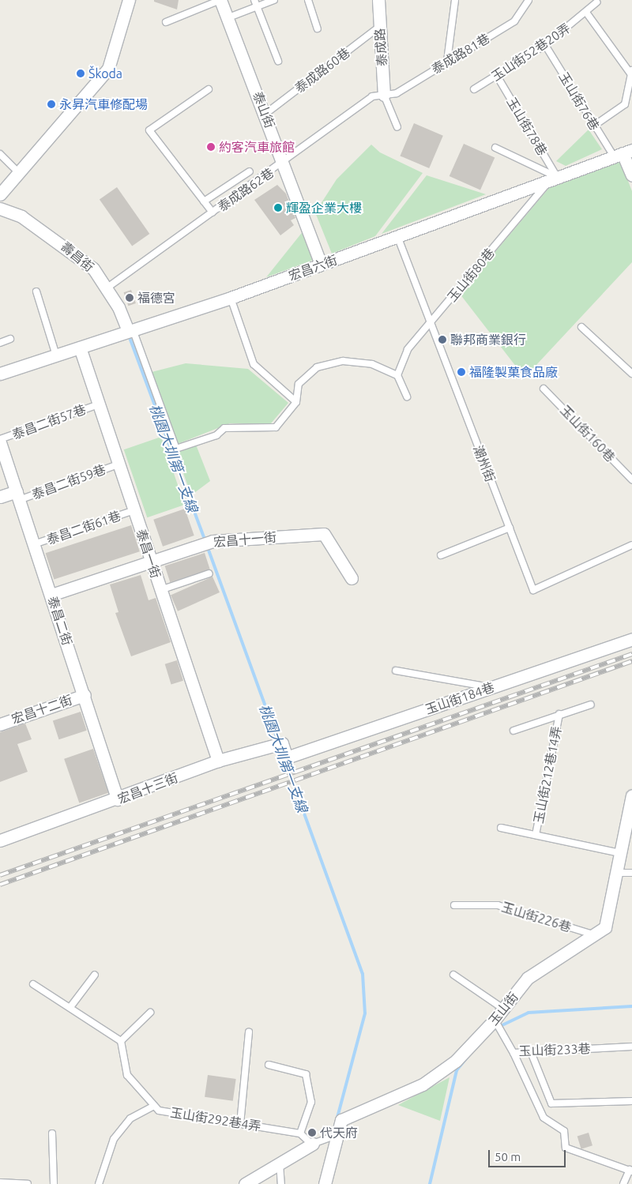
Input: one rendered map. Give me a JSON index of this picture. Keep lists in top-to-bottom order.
{
  "streets": {
    "street": [
      "泰成路",
      "泰山街",
      "壽昌街",
      "宏昌六街",
      "宏昌十一街",
      "泰昌一街",
      "泰昌二街",
      "玉山街184巷",
      "宏昌十二街",
      "宏昌十三街",
      "玉山街"
    ],
    "lane": [
      "玉山街52巷20弄",
      "泰成路81巷",
      "泰成路60巷",
      "玉山街76巷",
      "玉山街78巷",
      "泰成路62巷",
      "玉山街80巷",
      "泰昌二街57巷",
      "玉山街160巷",
      "潮州街",
      "泰昌二街59巷",
      "泰昌二街61巷",
      "玉山街212巷14弄",
      "玉山街226巷",
      "玉山街233巷",
      "玉山街292巷4弄"
    ]
  },
  "crossings": [
    ["泰成路", "泰成路81巷"],
    ["泰成路", "泰成路60巷"],
    ["泰成路", "泰成路62巷"],
    ["玉山街52巷20弄", "玉山街76巷"],
    ["玉山街52巷20弄", "玉山街78巷"],
    ["泰成路81巷", "泰成路62巷"],
    ["泰成路60巷", "泰山街"],
    ["玉山街76巷", "宏昌六街"],
    ["泰山街", "泰成路62巷"],
    ["泰山街", "宏昌六街"],
    ["玉山街78巷", "宏昌六街"],
    ["玉山街78巷", "玉山街80巷"],
    ["泰成路62巷", "壽昌街"],
    ["壽昌街", "宏昌六街"],
    ["宏昌六街", "玉山街80巷"],
    ["宏昌六街", "潮州街"],
    ["宏昌六街", "泰昌一街"],
    ["玉山街80巷", "潮州街"],
    ["泰昌二街57巷", "泰昌一街"],
    ["泰昌二街57巷", "泰昌二街"],
    ["泰昌二街59巷", "泰昌一街"],
    ["泰昌二街59巷", "泰昌二街"],
    ["泰昌二街61巷", "泰昌一街"],
    ["泰昌二街61巷", "泰昌二街"],
    ["宏昌十一街", "泰昌一街"],
    ["宏昌十一街", "泰昌二街"],
    ["泰昌一街", "宏昌十三街"],
    ["泰昌二街", "宏昌十二街"],
    ["泰昌二街", "宏昌十三街"],
    ["玉山街184巷", "宏昌十三街"],
    ["玉山街226巷", "玉山街"],
    ["玉山街", "玉山街233巷"]
  ],
  "water": ["桃園大圳第一支線"],
  "places": [
    "Škoda",
    "永昇汽車修配場",
    "約客汽車旅館",
    "輝盈企業大樓",
    "福德宮",
    "聯邦商業銀行",
    "福隆製菓食品廠",
    "代天府"
  ],
  "scale_bar": "50 m"
}
